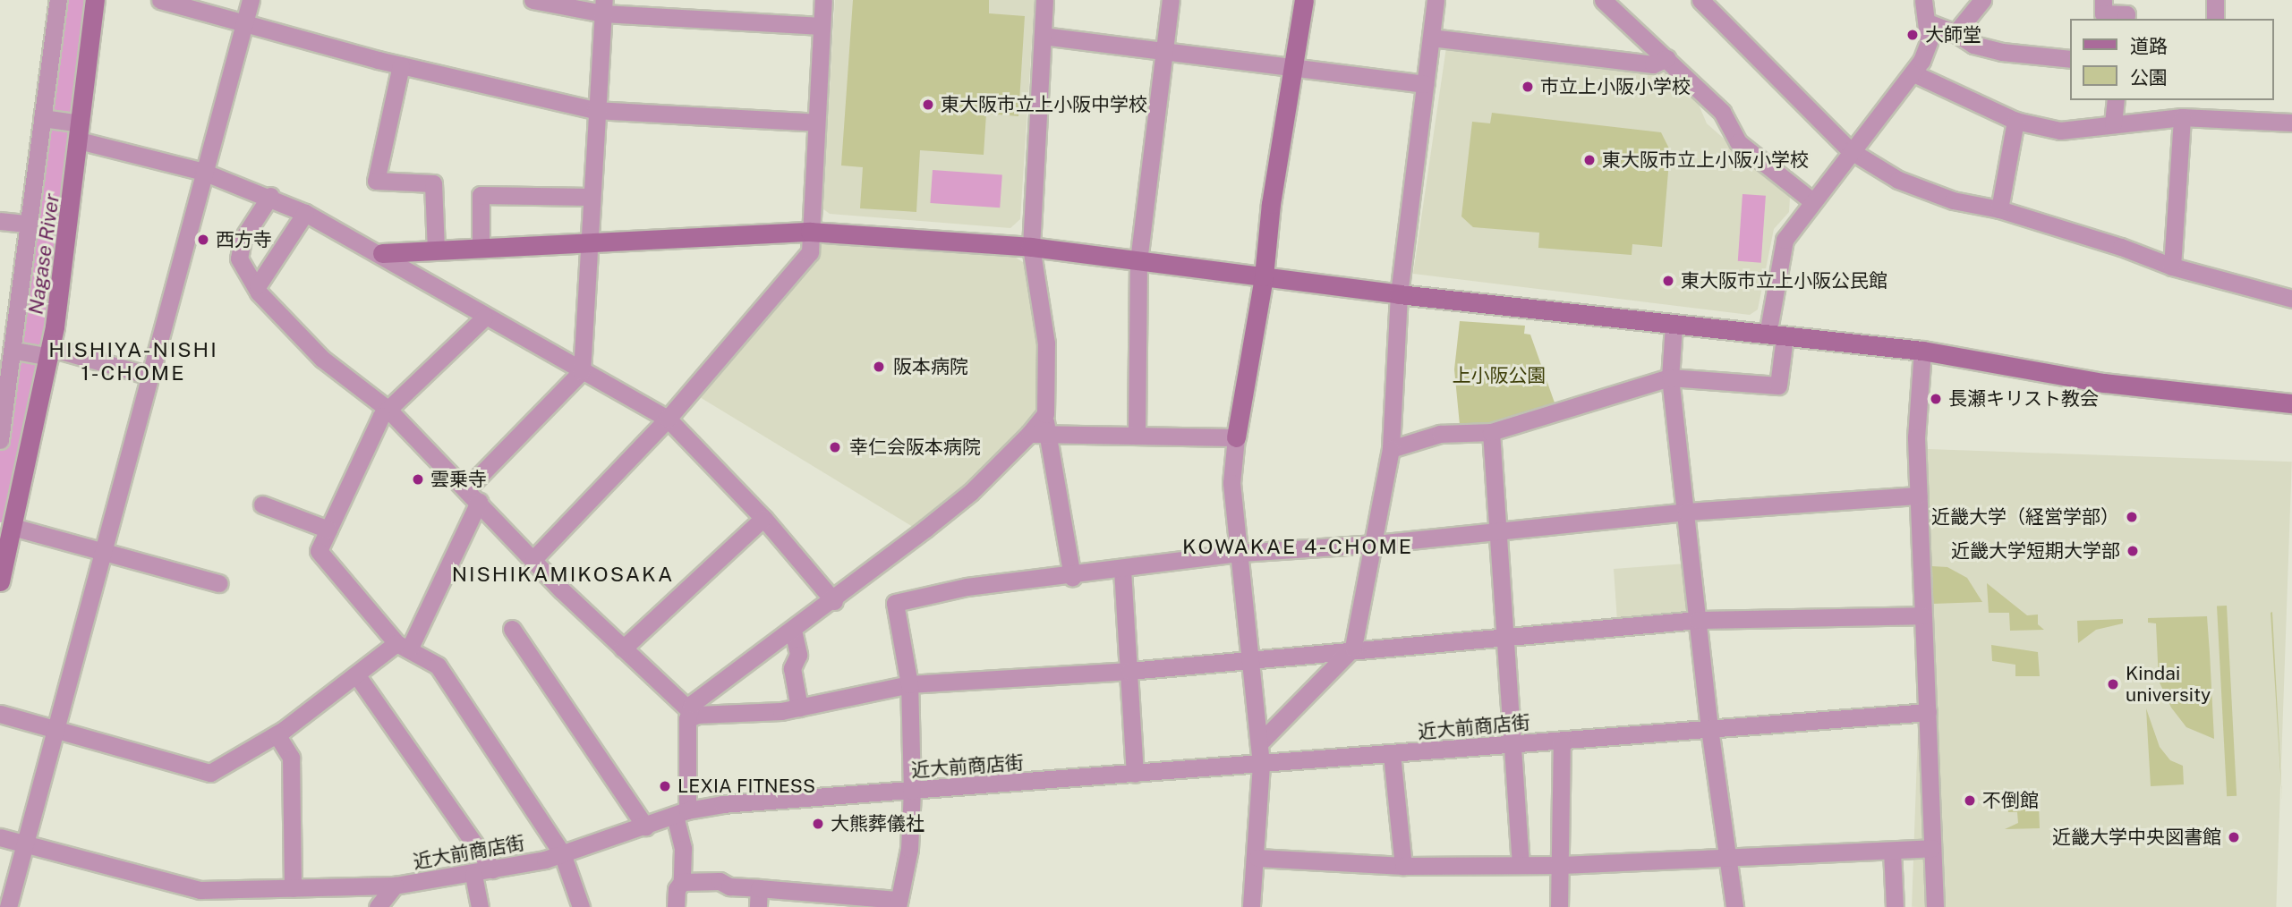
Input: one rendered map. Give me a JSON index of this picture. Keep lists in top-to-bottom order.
{
  "streets": {
    "street": ["近大前商店街"]
  },
  "districts": ["HISHIYA-NISHI 1-CHOME", "KOWAKAE 4-CHOME", "NISHIKAMIKOSAKA"],
  "water": ["Nagase River"],
  "parks": ["上小阪公園"],
  "places": [
    "大師堂",
    "市立上小阪小学校",
    "東大阪市立上小阪中学校",
    "東大阪市立上小阪小学校",
    "西方寺",
    "東大阪市立上小阪公民館",
    "阪本病院",
    "長瀬キリスト教会",
    "幸仁会阪本病院",
    "雲乗寺",
    "近畿大学（経営学部）",
    "近畿大学短期大学部",
    "Kindai university",
    "LEXIA FITNESS",
    "不倒館",
    "大熊葬儀社",
    "近畿大学中央図書館"
  ],
  "legend": ["道路", "公園"]
}
